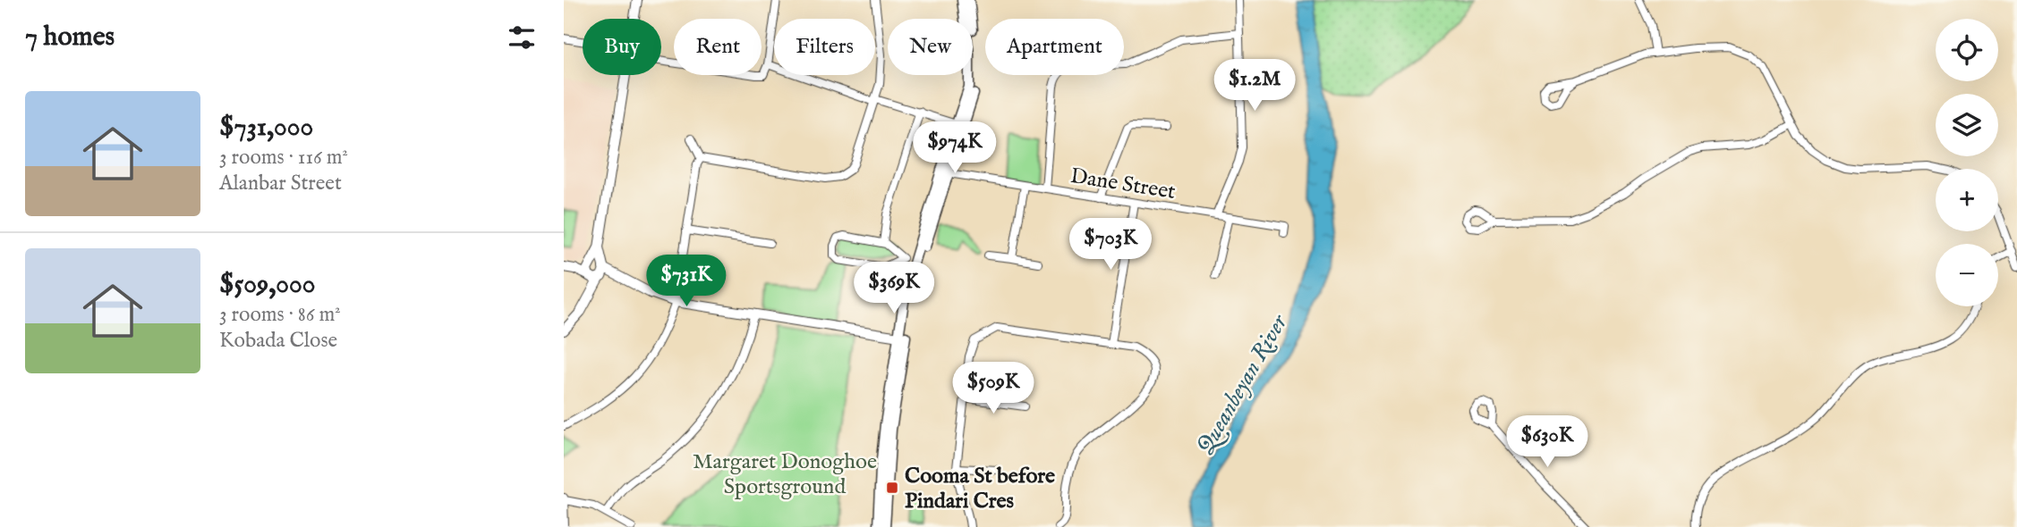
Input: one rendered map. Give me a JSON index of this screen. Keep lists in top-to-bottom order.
{
  "streets": {
    "street": ["Dane Street"]
  },
  "water": ["Queanbeyan River"],
  "parks": ["Margaret Donoghoe Sportsground"],
  "places": {
    "transit": ["Cooma St before Pindari Cres"]
  },
  "page": {
    "heading": "7 homes",
    "map_buttons": ["+", "−"],
    "chip": [
      "Buy",
      "Rent",
      "Filters",
      "New",
      "Apartment"
    ],
    "price": [
      "$1.2M",
      "$974K",
      "$703K",
      "$731K",
      "$369K",
      "$509K",
      "$630K"
    ],
    "list": [
      {
        "name": "$731,000",
        "note": "3 rooms · 116 m² · Alanbar Street"
      },
      {
        "name": "$509,000",
        "note": "3 rooms · 86 m² · Kobada Close"
      }
    ]
  }
}
